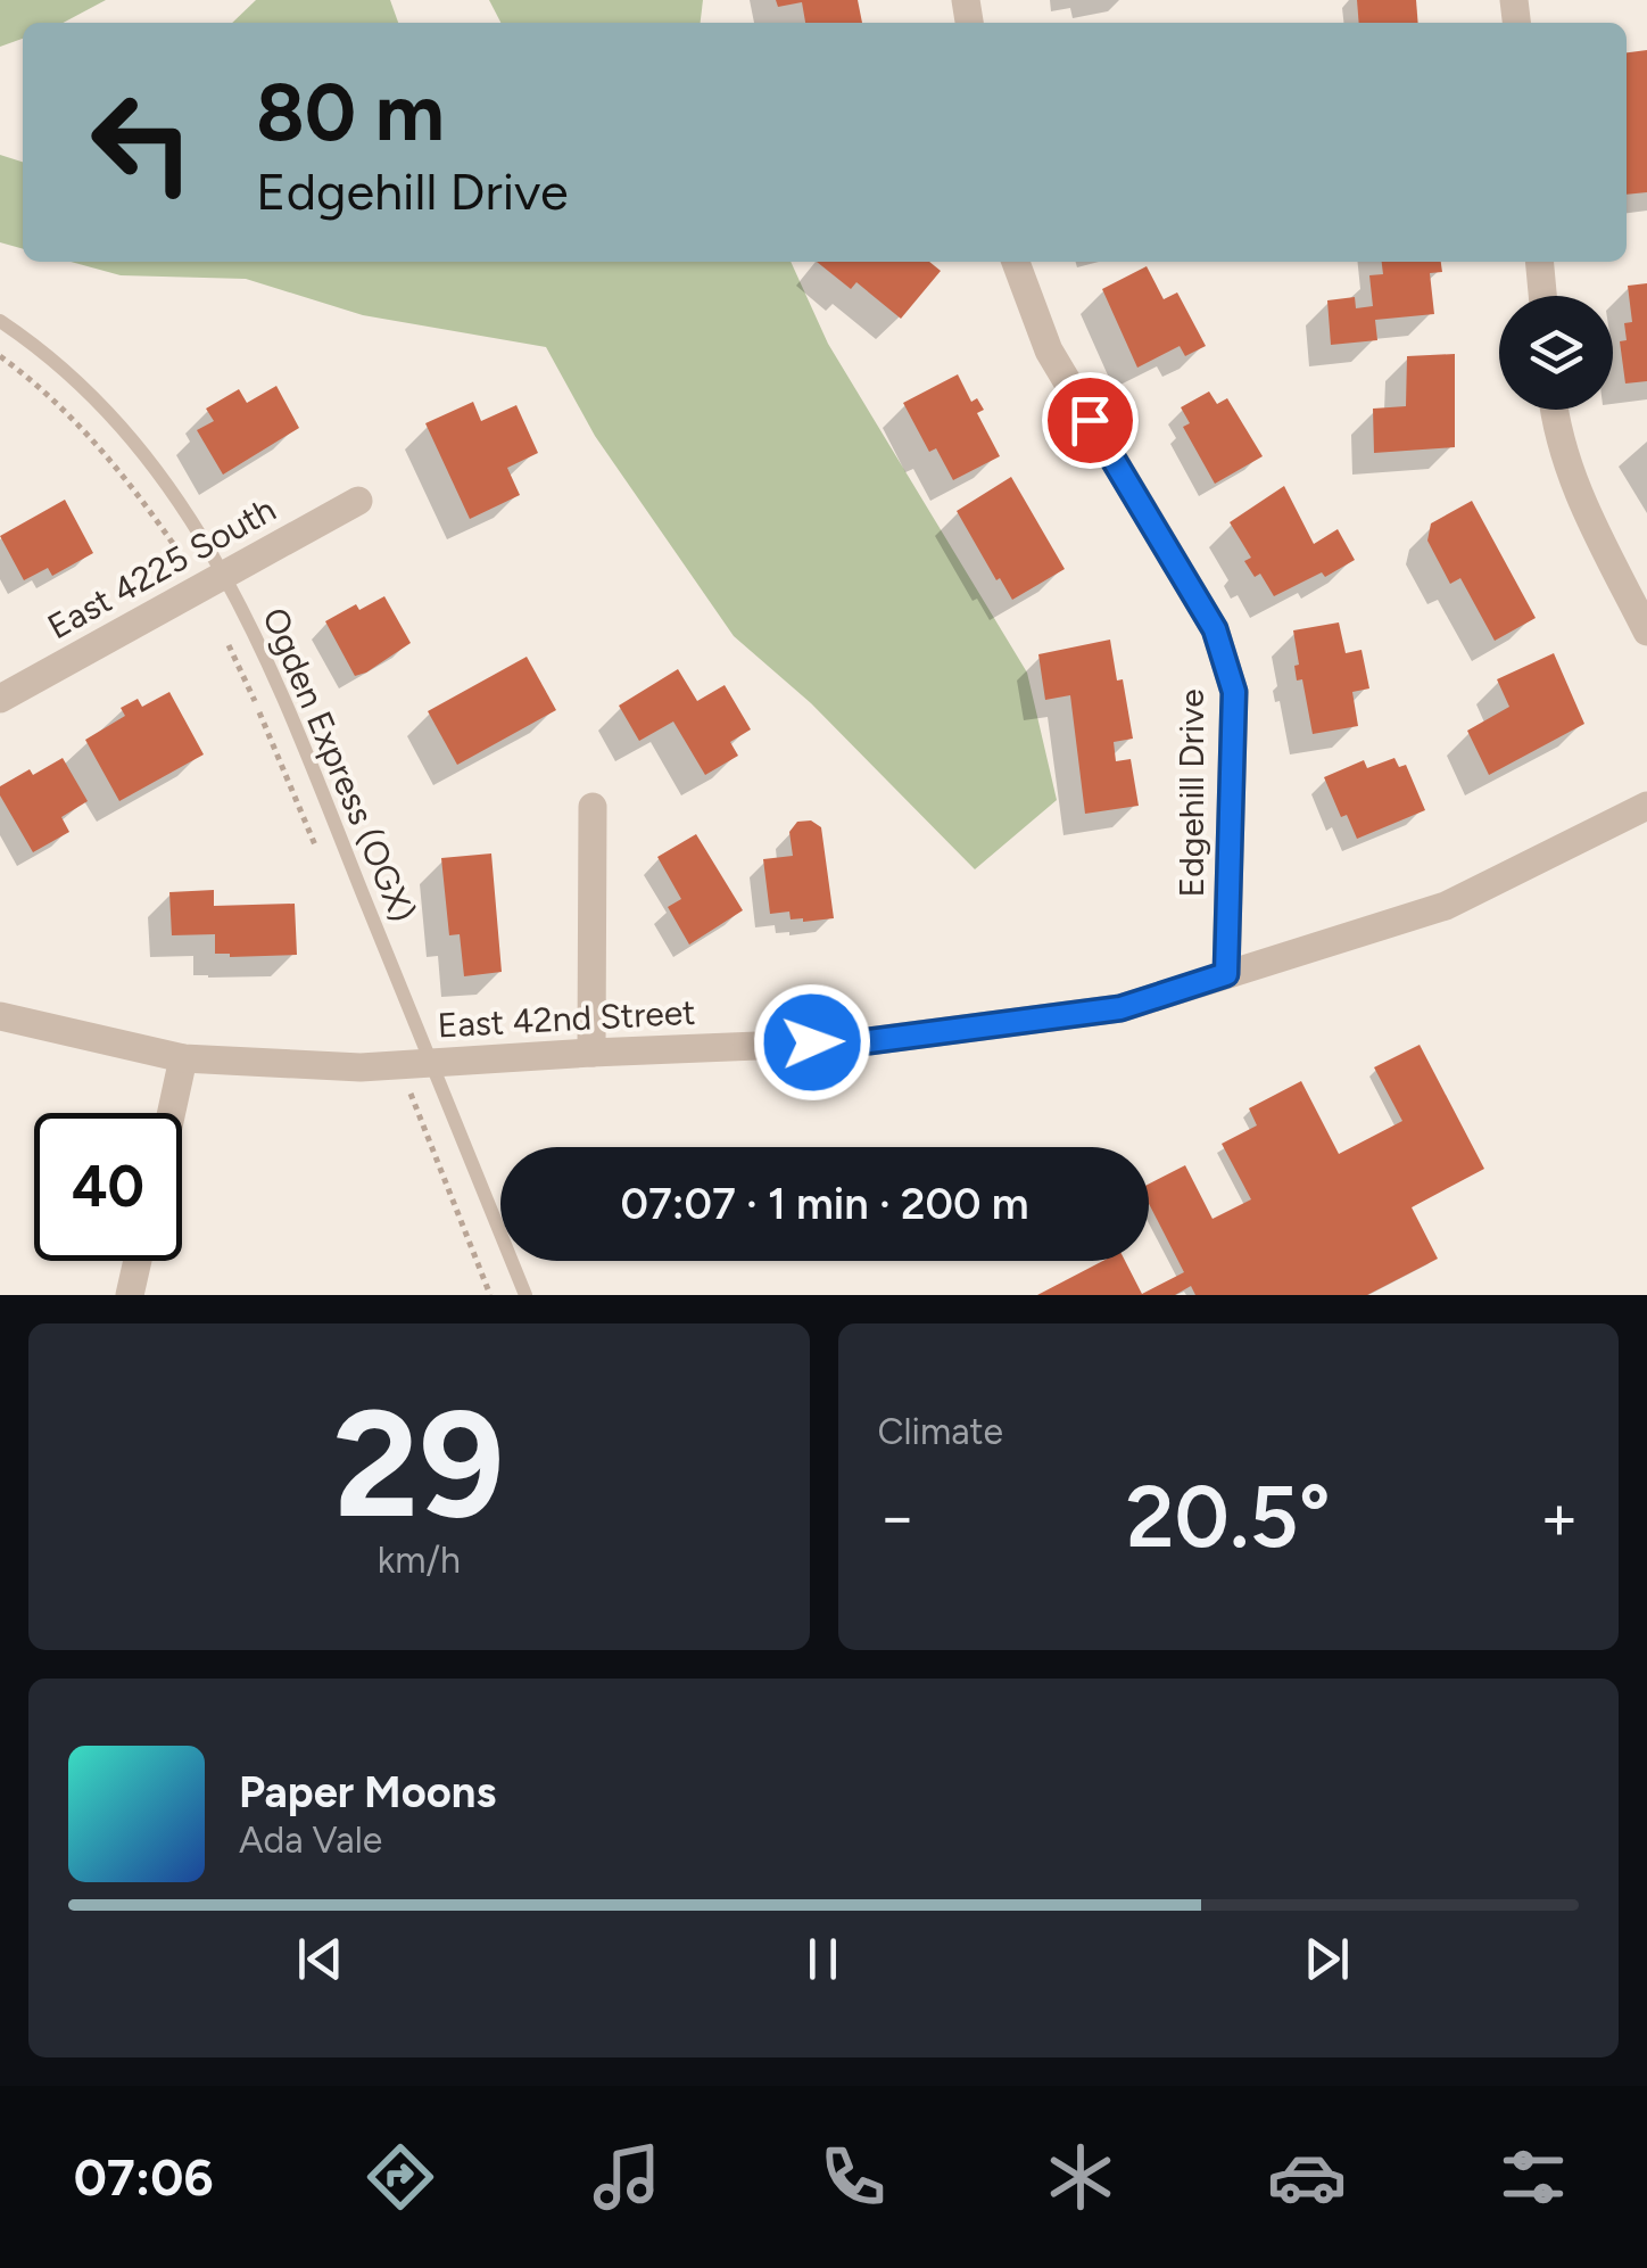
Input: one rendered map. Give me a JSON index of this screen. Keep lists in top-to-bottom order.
{
  "streets": {
    "street": ["East 4225 South", "Edgehill Drive", "East 42nd Street"],
    "lane": ["Ogden Express (OGX)"]
  },
  "crossings": [
    ["East 4225 South", "Ogden Express (OGX)"],
    ["Ogden Express (OGX)", "East 42nd Street"],
    ["Edgehill Drive", "East 42nd Street"]
  ],
  "page": {
    "turn": ["80 m", "Edgehill Drive"],
    "limit": "40",
    "trip": "07:07 · 1 min · 200 m",
    "tile": [
      ["29", "km/h"],
      "Climate"
    ],
    "heat": ["−", "20.5°", "+"],
    "song": ["Paper Moons", "Ada Vale"],
    "tabs": "07:06"
  }
}
